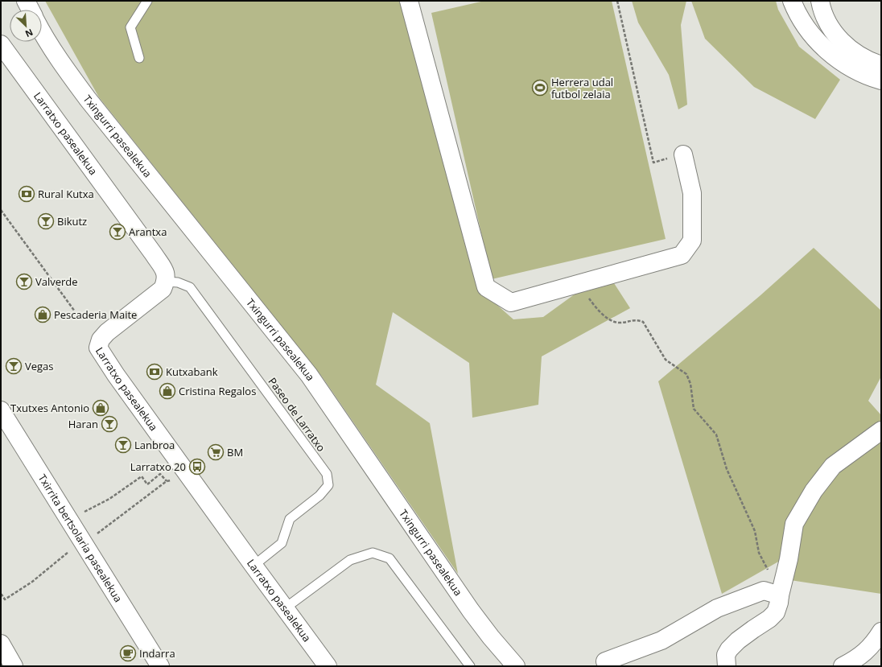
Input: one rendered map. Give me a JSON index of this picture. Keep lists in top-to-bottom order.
{
  "streets": {
    "main road": ["Larratxo pasealekua", "Txingurri pasealekua", "Txirrita bertsolaria pasealekua"],
    "lane": ["Paseo de Larratxo"]
  },
  "crossings": [
    ["Larratxo pasealekua", "Paseo de Larratxo"]
  ],
  "places": {
    "sports": ["Herrera udal futbol zelaia"],
    "bank": ["Rural Kutxa", "Kutxabank"],
    "bar": [
      "Bikutz",
      "Arantxa",
      "Valverde",
      "Vegas",
      "Haran",
      "Lanbroa"
    ],
    "shop": ["Pescaderia Maite", "Cristina Regalos", "Txutxes Antonio"],
    "supermarket": ["BM"],
    "bus stop": ["Larratxo 20"],
    "cafe": ["Indarra"]
  },
  "north": "bottom right"
}
